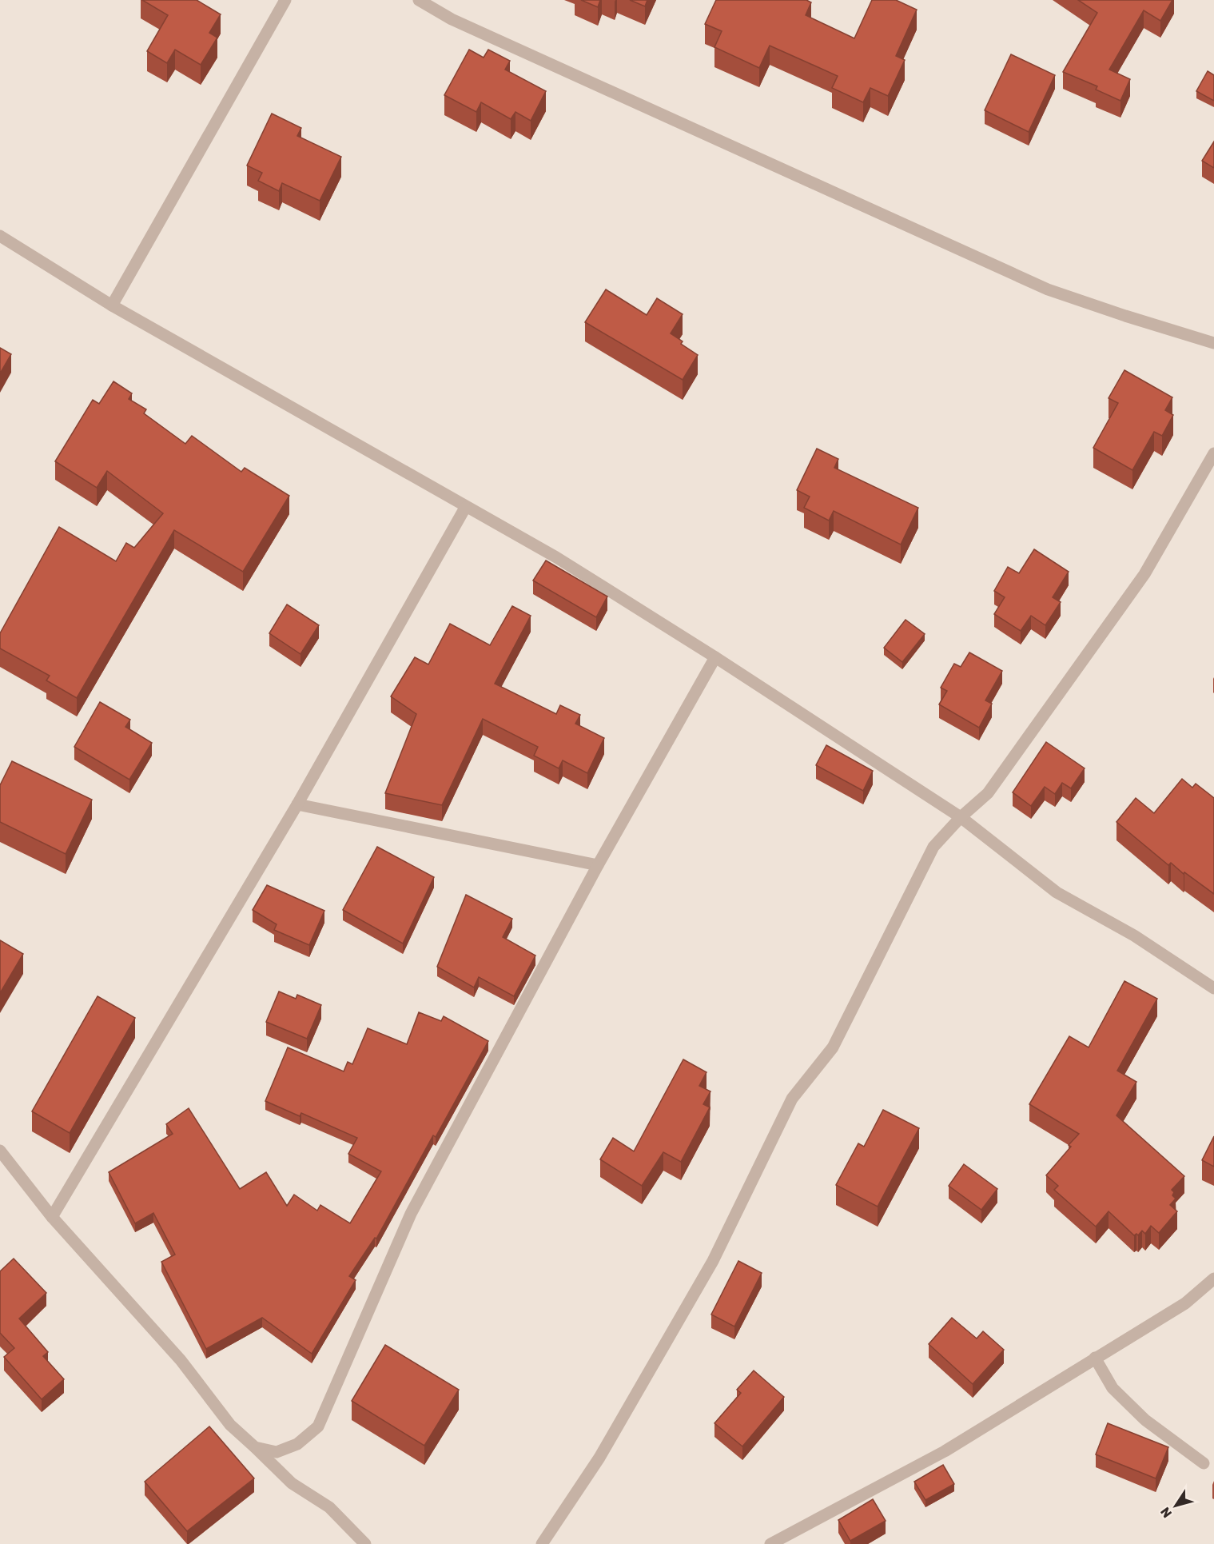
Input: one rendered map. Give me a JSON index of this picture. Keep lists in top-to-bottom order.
{
  "north": "bottom left"
}
